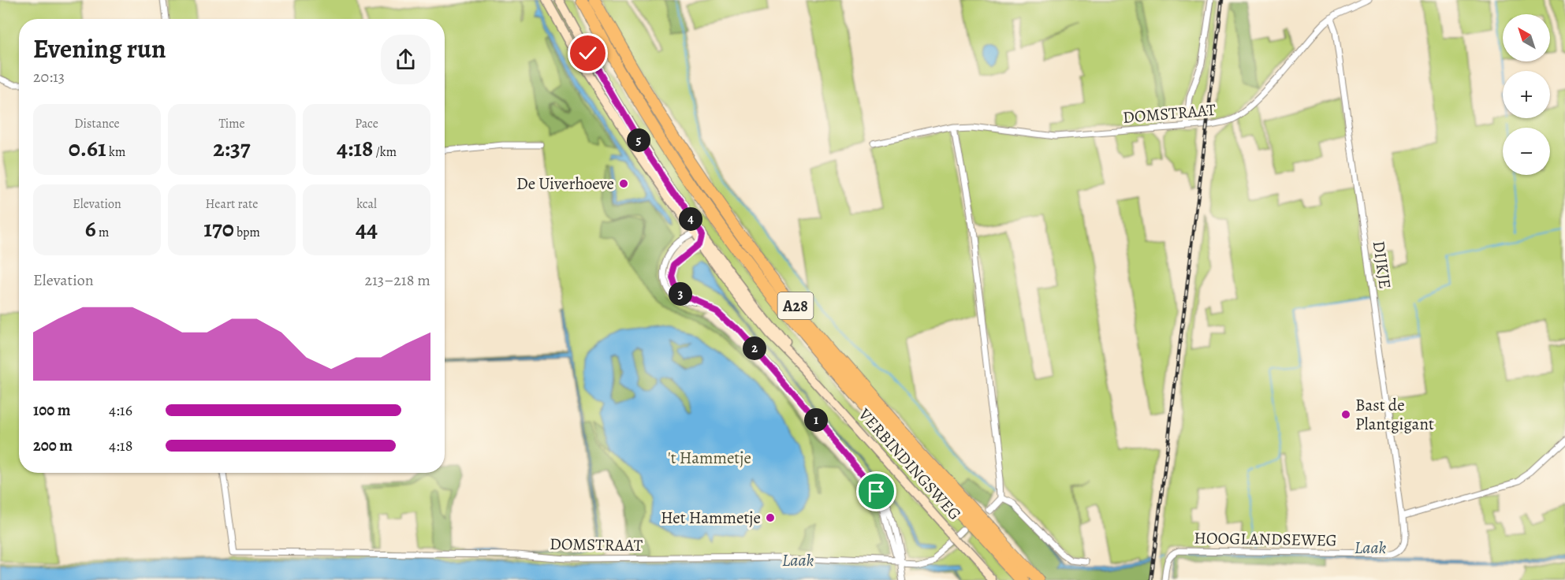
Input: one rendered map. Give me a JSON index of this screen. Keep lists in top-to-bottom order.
{
  "streets": {
    "highway": ["A28"],
    "main road": ["VERBINDINGSWEG"],
    "street": ["DOMSTRAAT", "DIJKJE", "HOOGLANDSEWEG"]
  },
  "crossings": [
    ["DOMSTRAAT", "DIJKJE"],
    ["DIJKJE", "HOOGLANDSEWEG"]
  ],
  "water": ["Laak"],
  "parks": ["'t Hammetje"],
  "places": ["De Uiverhoeve", "Bast de Plantgigant", "Het Hammetje"],
  "north": "top left",
  "page": {
    "map_buttons": ["+", "−"],
    "heading": ["Evening run", "20:13"],
    "stats": [
      ["Distance", "0.61 km"],
      ["Time", "2:37"],
      ["Pace", "4:18 /km"],
      ["Elevation", "6 m"],
      ["Heart rate", "170 bpm"],
      ["kcal", "44"]
    ],
    "pins": [
      "5",
      "4",
      "3",
      "2",
      "1"
    ],
    "chart": ["Elevation", "213–218 m"],
    "list": [
      {
        "name": "100 m",
        "note": "4:16"
      },
      {
        "name": "200 m",
        "note": "4:18"
      }
    ]
  }
}
